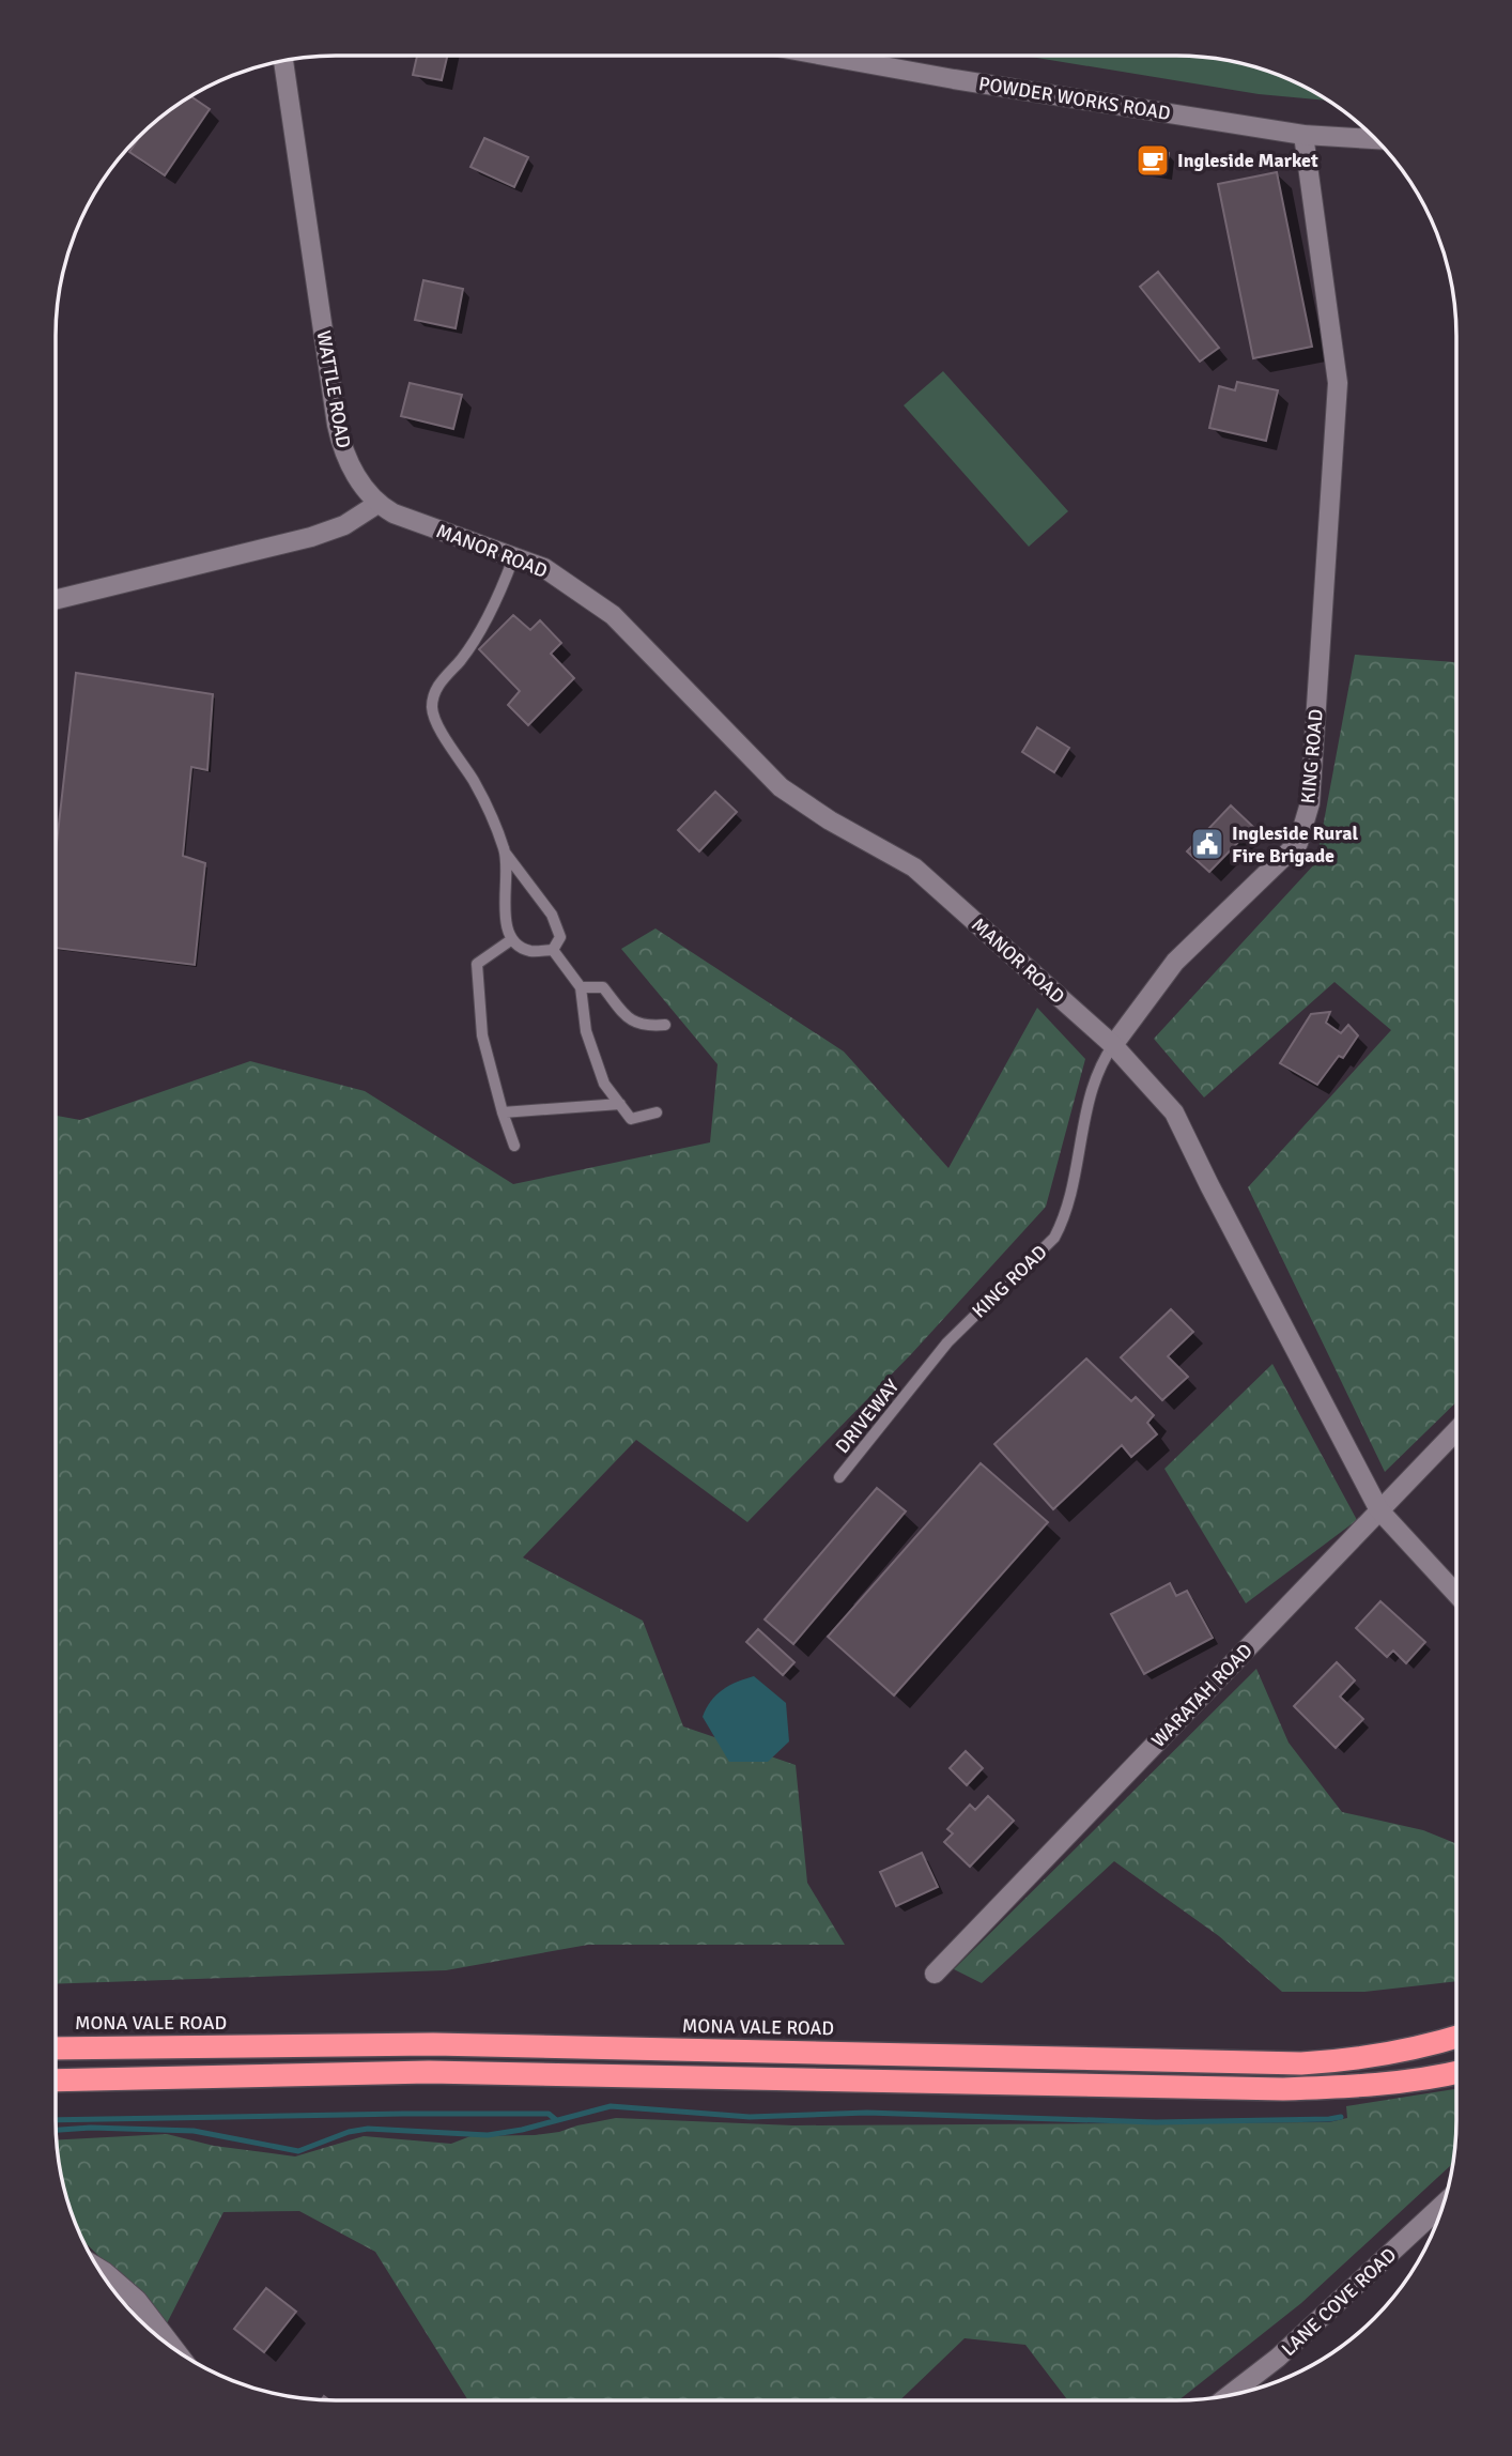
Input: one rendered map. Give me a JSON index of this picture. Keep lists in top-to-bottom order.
{
  "streets": {
    "highway": ["MONA VALE ROAD"],
    "street": [
      "POWDER WORKS ROAD",
      "WATTLE ROAD",
      "MANOR ROAD",
      "KING ROAD",
      "WARATAH ROAD",
      "LANE COVE ROAD"
    ],
    "lane": ["DRIVEWAY"]
  },
  "crossings": [
    ["POWDER WORKS ROAD", "KING ROAD"],
    ["WATTLE ROAD", "MANOR ROAD"],
    ["MANOR ROAD", "KING ROAD"],
    ["MANOR ROAD", "WARATAH ROAD"],
    ["KING ROAD", "DRIVEWAY"]
  ],
  "places": {
    "cafe": ["Ingleside Market"],
    "public building": ["Ingleside Rural Fire Brigade"]
  }
}
